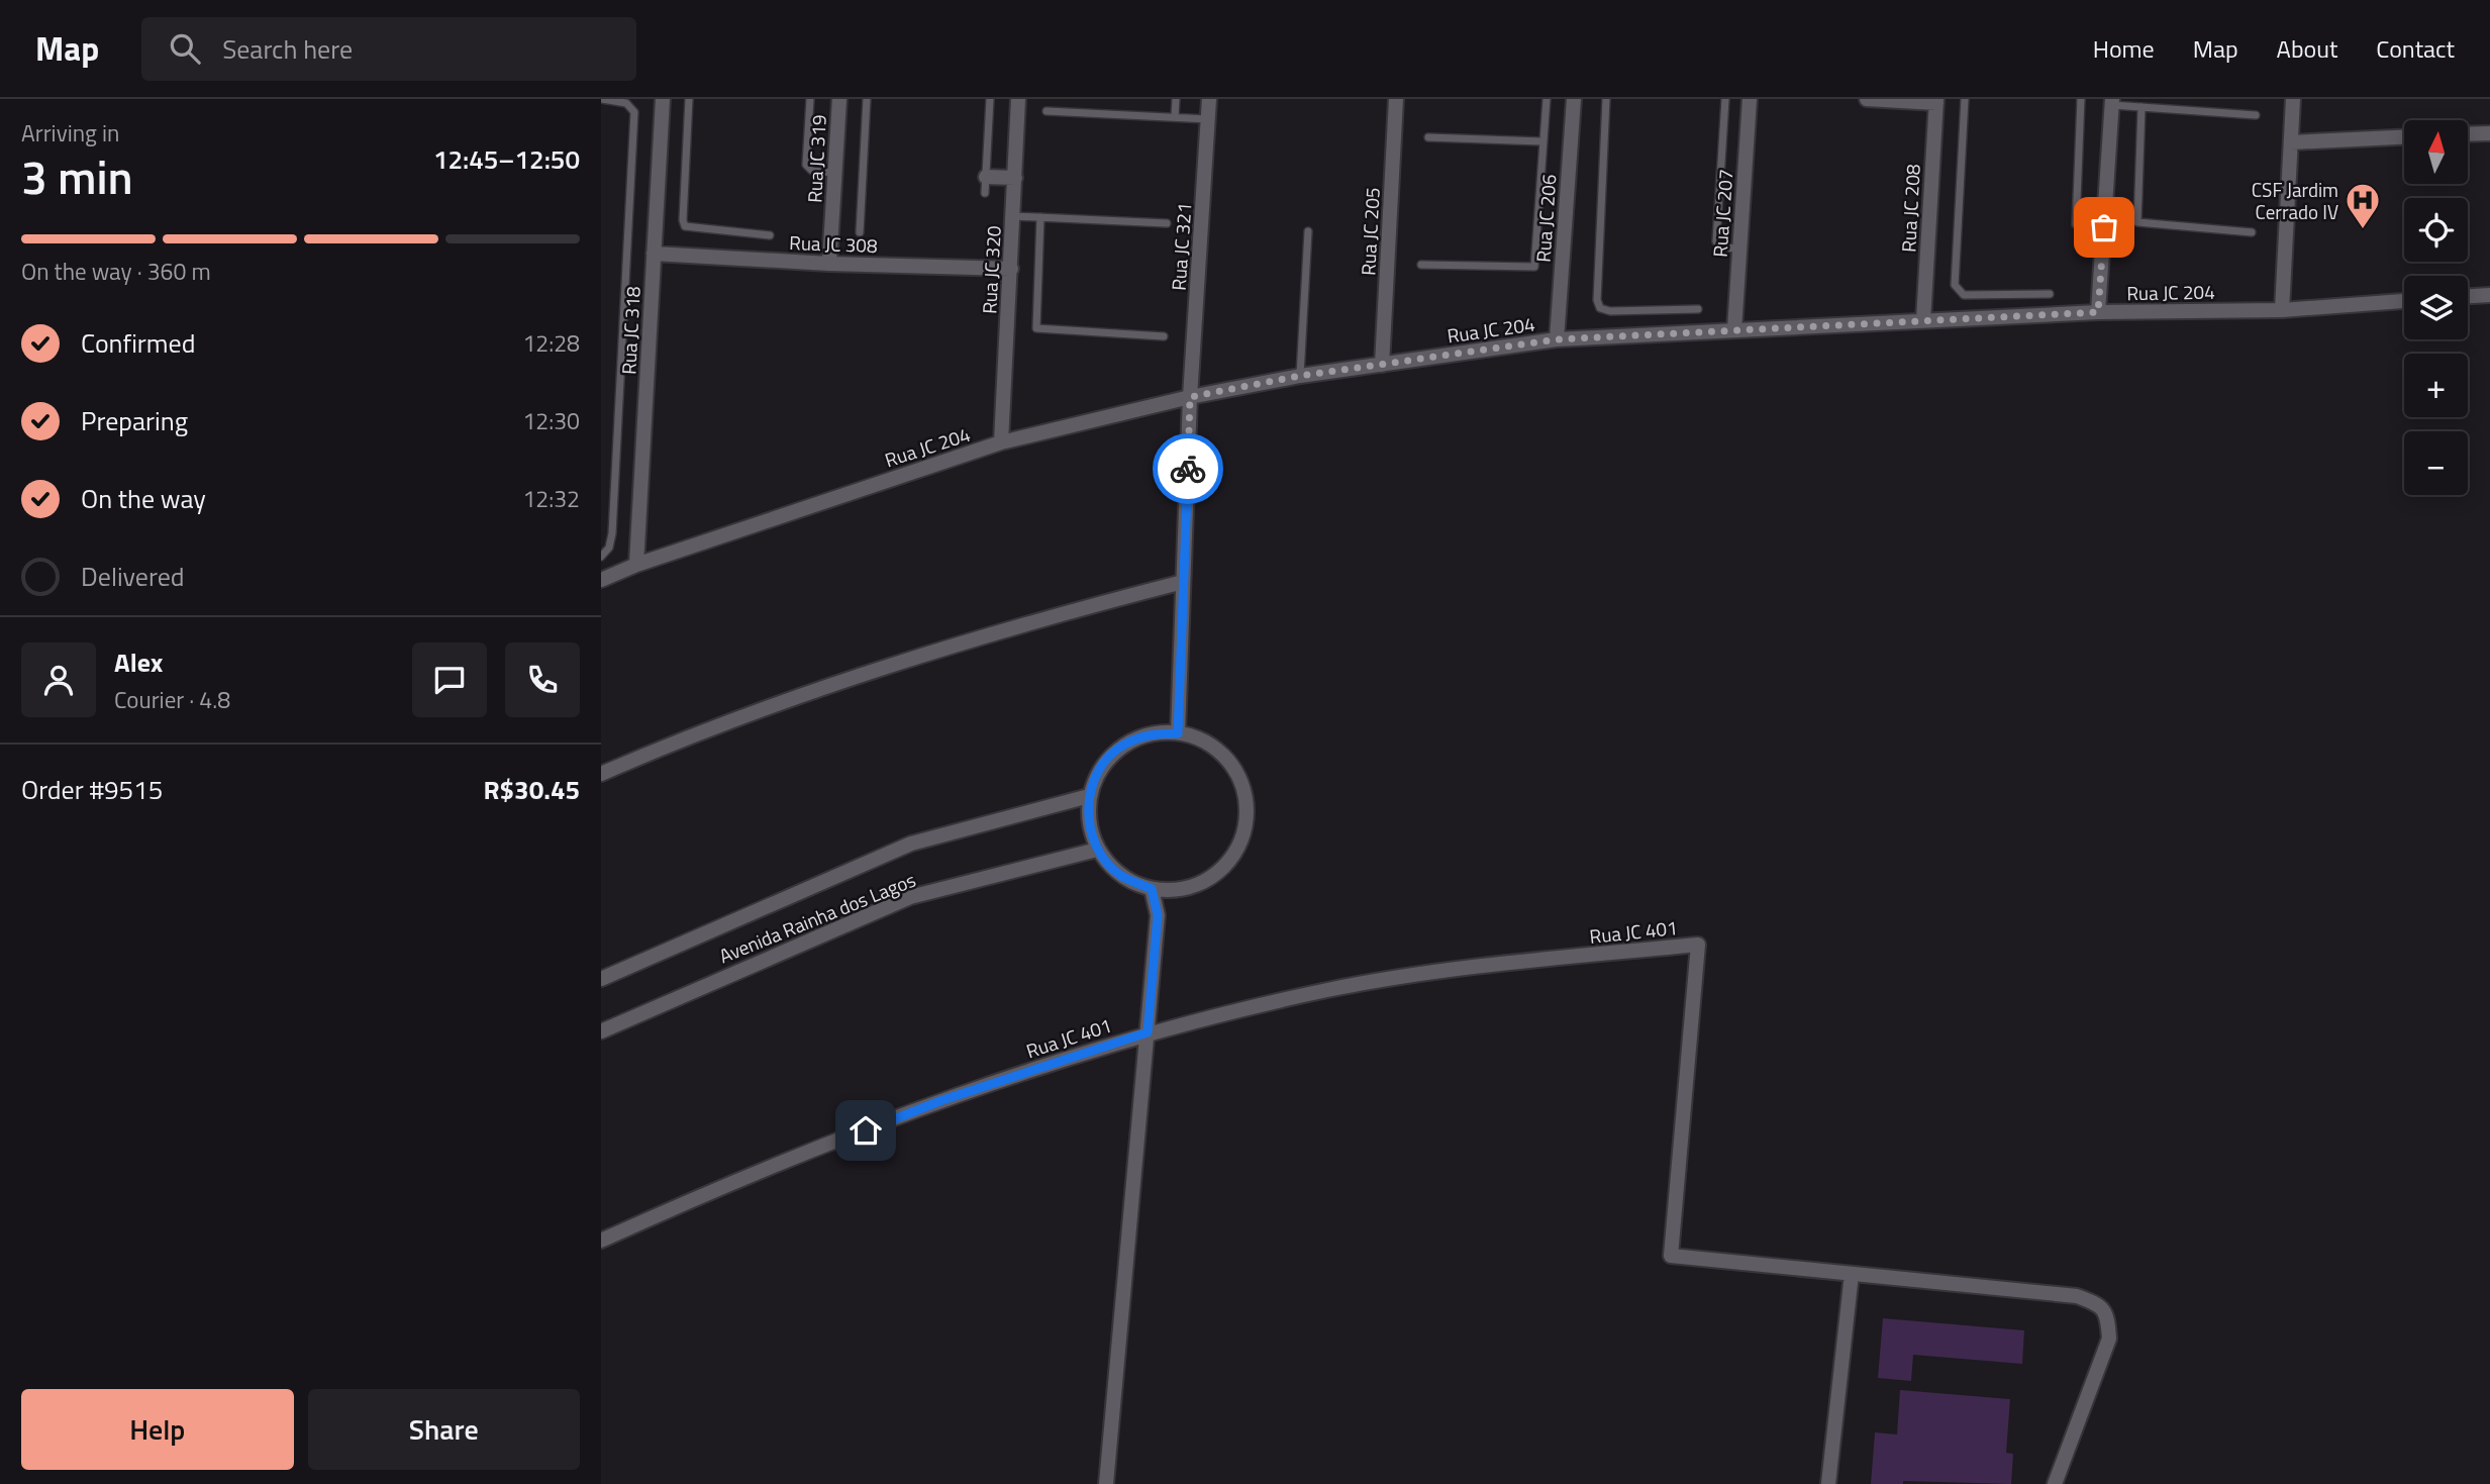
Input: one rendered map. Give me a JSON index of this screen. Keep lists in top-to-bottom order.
{
  "streets": {
    "street": [
      "Rua JC 319",
      "Rua JC 208",
      "Rua JC 207",
      "Rua JC 206",
      "Rua JC 205",
      "Rua JC 308",
      "Rua JC 321",
      "Rua JC 320",
      "Rua JC 204",
      "Rua JC 318",
      "Avenida Rainha dos Lagos",
      "Rua JC 401"
    ]
  },
  "crossings": [
    ["Rua JC 319", "Rua JC 308"],
    ["Rua JC 208", "Rua JC 204"],
    ["Rua JC 207", "Rua JC 204"],
    ["Rua JC 206", "Rua JC 204"],
    ["Rua JC 205", "Rua JC 204"],
    ["Rua JC 308", "Rua JC 320"],
    ["Rua JC 308", "Rua JC 318"],
    ["Rua JC 321", "Rua JC 204"],
    ["Rua JC 321", "Avenida Rainha dos Lagos"],
    ["Rua JC 320", "Rua JC 204"],
    ["Rua JC 204", "Rua JC 318"]
  ],
  "places": {
    "hospital": ["CSF Jardim Cerrado IV"]
  },
  "north": "top",
  "page": {
    "header": "Map",
    "search": "Search here",
    "nav": [
      "Home",
      "Map",
      "About",
      "Contact"
    ],
    "heading": ["3 min", "Arriving in", "12:45–12:50"],
    "panel": [
      "Alex",
      "Courier · 4.8",
      "Order #9515",
      "R$30.45"
    ],
    "map_buttons": ["+", "−"],
    "bar": "On the way · 360 m",
    "list": [
      ["Confirmed", "12:28"],
      ["Preparing", "12:30"],
      ["On the way", "12:32"],
      "Delivered"
    ],
    "buttons": ["Help", "Share"]
  }
}
